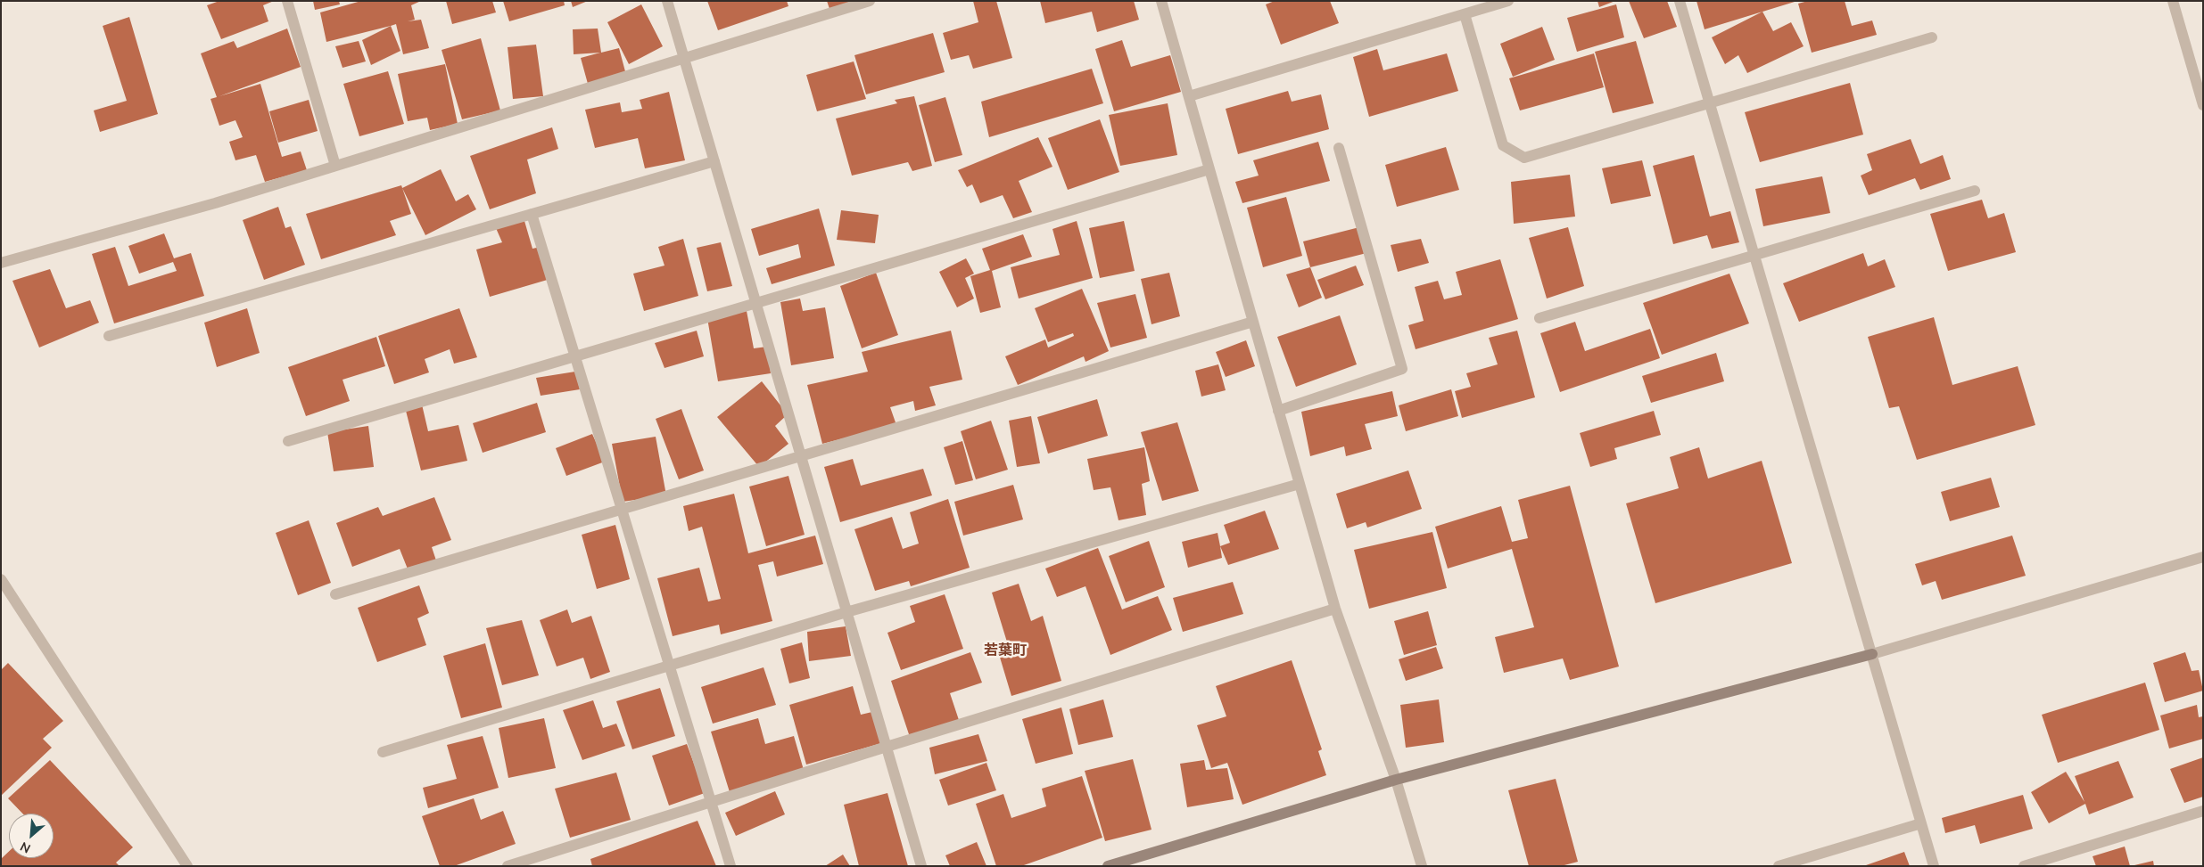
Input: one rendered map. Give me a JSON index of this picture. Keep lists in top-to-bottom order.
{
  "districts": ["若葉町"],
  "north": "bottom left"
}
